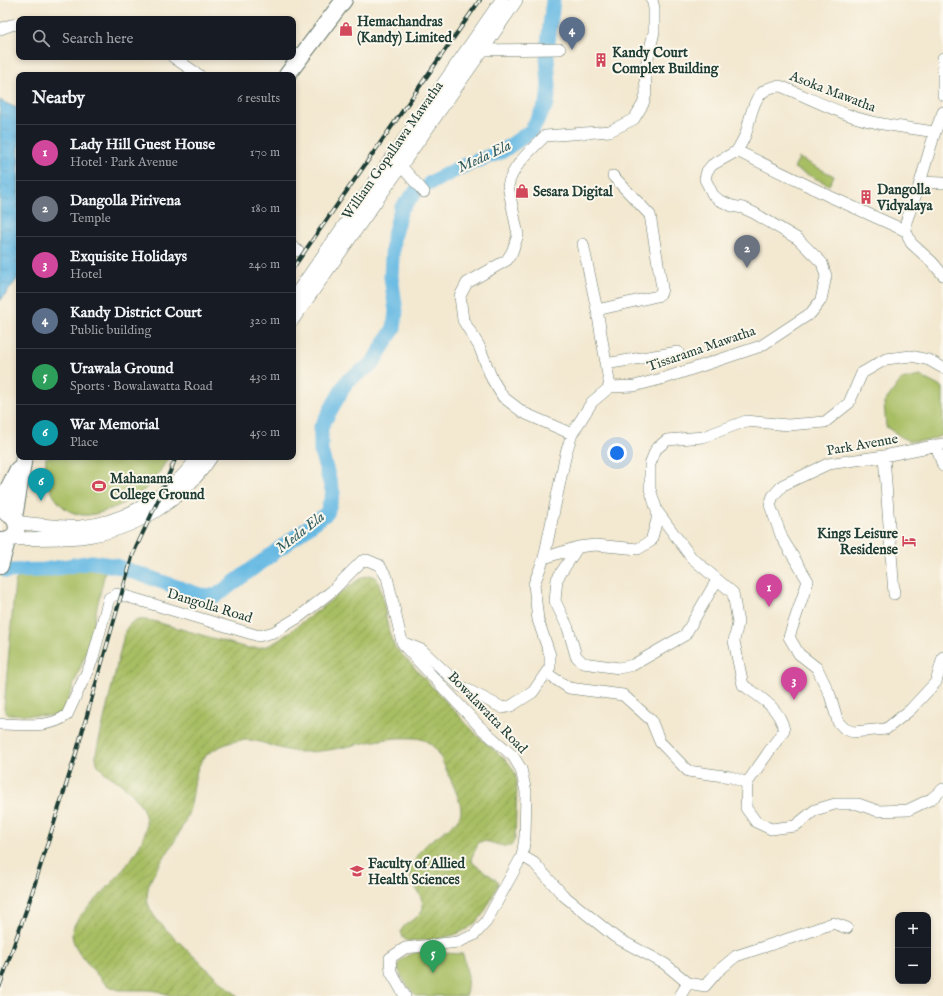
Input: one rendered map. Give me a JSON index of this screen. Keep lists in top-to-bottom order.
{
  "streets": {
    "main road": ["William Gopallawa Mawatha"],
    "street": [
      "Asoka Mawatha",
      "Tissarama Mawatha",
      "Park Avenue",
      "Dangolla Road",
      "Bowalawatta Road"
    ]
  },
  "crossings": [
    ["Asoka Mawatha", "Tissarama Mawatha"],
    ["Dangolla Road", "Bowalawatta Road"]
  ],
  "water": ["Meda Ela"],
  "places": {
    "shop": ["Hemachandras (Kandy) Limited", "Sesara Digital"],
    "building": ["Kandy Court Complex Building", "Dangolla Vidyalaya"],
    "sports": ["Mahanama College Ground"],
    "hotel": ["Kings Leisure Residense"],
    "school or university": ["Faculty of Allied Health Sciences"]
  },
  "page": {
    "search": "Search here",
    "pins": [
      "4",
      "2",
      "6",
      "1",
      "3",
      "5"
    ],
    "heading": ["Nearby", "6 results"],
    "list": [
      {
        "mark": "1",
        "name": "Lady Hill Guest House",
        "note": "Hotel · Park Avenue",
        "value": "170 m"
      },
      {
        "mark": "2",
        "name": "Dangolla Pirivena",
        "note": "Temple",
        "value": "180 m"
      },
      {
        "mark": "3",
        "name": "Exquisite Holidays",
        "note": "Hotel",
        "value": "240 m"
      },
      {
        "mark": "4",
        "name": "Kandy District Court",
        "note": "Public building",
        "value": "320 m"
      },
      {
        "mark": "5",
        "name": "Urawala Ground",
        "note": "Sports · Bowalawatta Road",
        "value": "430 m"
      },
      {
        "mark": "6",
        "name": "War Memorial",
        "note": "Place",
        "value": "450 m"
      }
    ],
    "map_buttons": ["+", "−"]
  }
}
